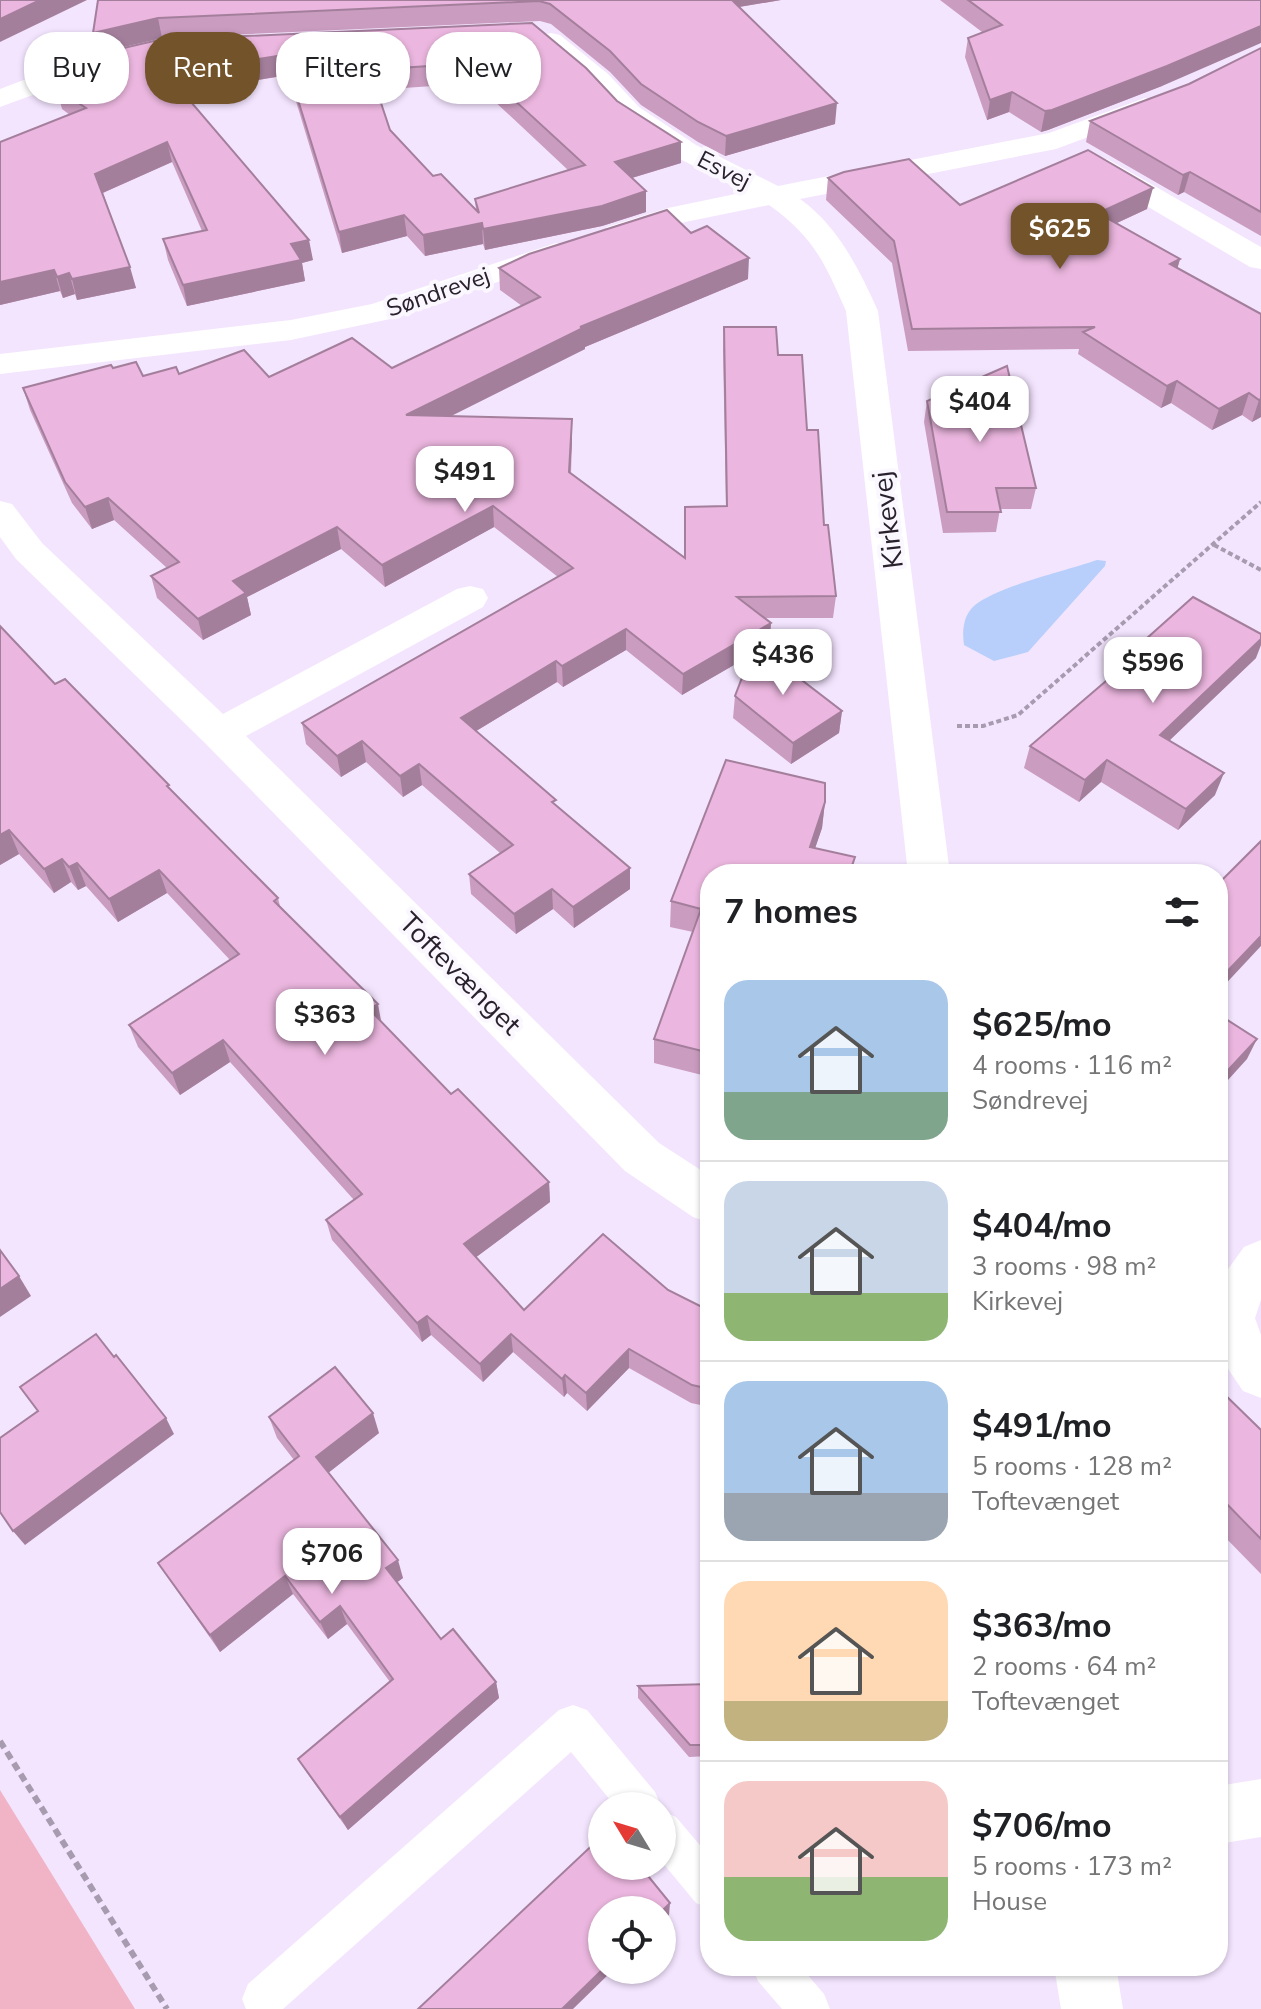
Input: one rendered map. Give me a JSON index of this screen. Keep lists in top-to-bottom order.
{
  "streets": {
    "street": [
      "Esvej",
      "Søndrevej",
      "Kirkevej",
      "Toftevænget"
    ]
  },
  "crossings": [
    ["Esvej", "Søndrevej"],
    ["Esvej", "Kirkevej"],
    ["Søndrevej", "Kirkevej"]
  ],
  "north": "top left",
  "page": {
    "chip": [
      "Buy",
      "Rent",
      "Filters",
      "New"
    ],
    "price": [
      "$625",
      "$404",
      "$491",
      "$436",
      "$596",
      "$363",
      "$706"
    ],
    "heading": "7 homes",
    "list": [
      {
        "name": "$625/mo",
        "note": "4 rooms · 116 m² · Søndrevej"
      },
      {
        "name": "$404/mo",
        "note": "3 rooms · 98 m² · Kirkevej"
      },
      {
        "name": "$491/mo",
        "note": "5 rooms · 128 m² · Toftevænget"
      },
      {
        "name": "$363/mo",
        "note": "2 rooms · 64 m² · Toftevænget"
      },
      {
        "name": "$706/mo",
        "note": "5 rooms · 173 m² · House"
      }
    ]
  }
}
